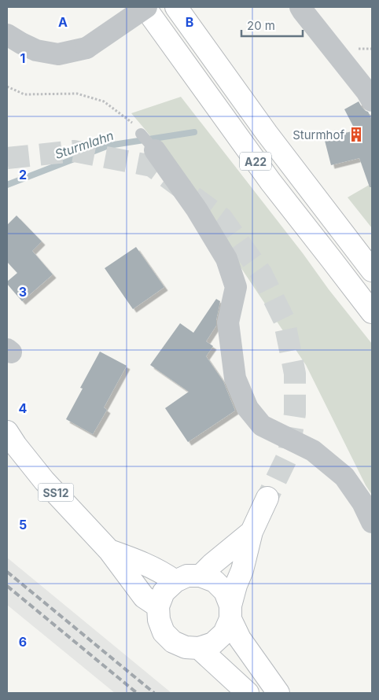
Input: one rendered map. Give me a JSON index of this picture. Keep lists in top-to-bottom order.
{
  "streets": {
    "main road": ["A22", "SS12"]
  },
  "water": ["Sturmlahn"],
  "places": {
    "building": ["Sturmhof"]
  },
  "scale_bar": "20 m",
  "grid": {
    "columns": ["A", "B"],
    "rows": [
      "1",
      "2",
      "3",
      "4",
      "5",
      "6"
    ]
  }
}
